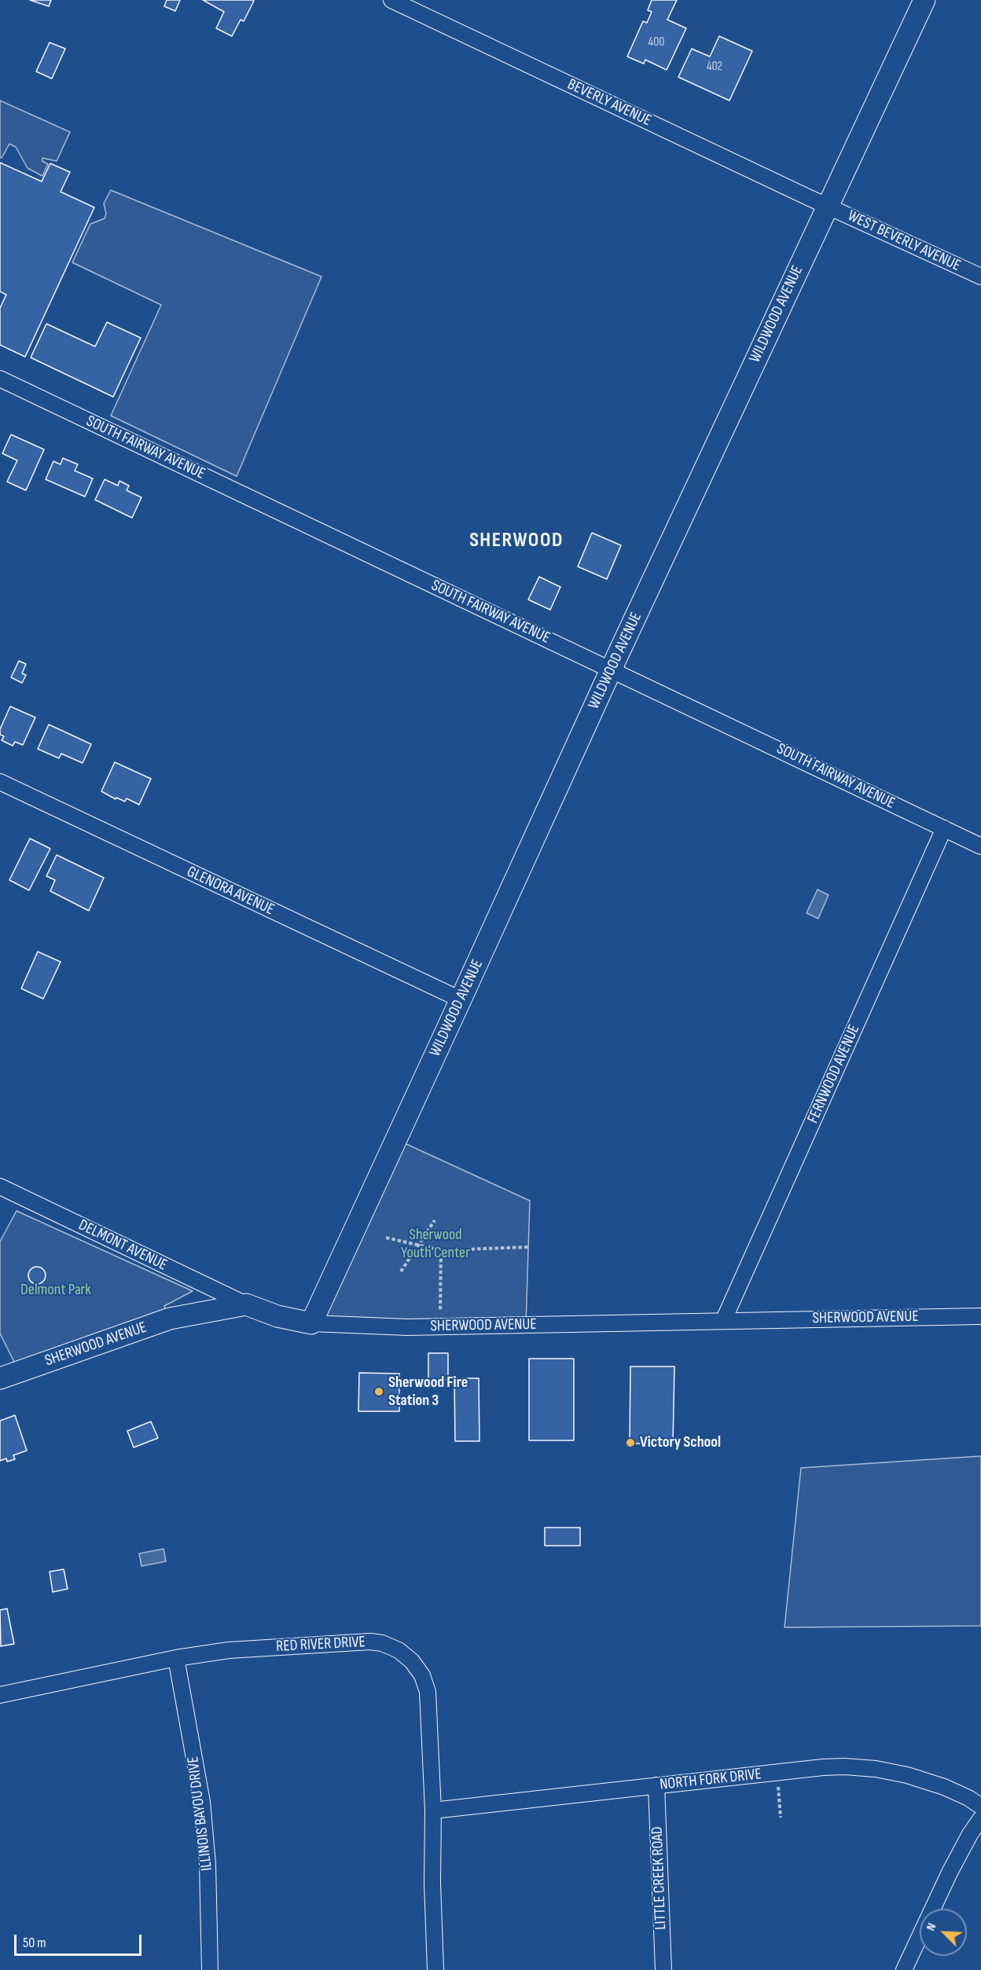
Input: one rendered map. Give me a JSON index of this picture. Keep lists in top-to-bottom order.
{
  "streets": {
    "street": [
      "BEVERLY AVENUE",
      "WEST BEVERLY AVENUE",
      "WILDWOOD AVENUE",
      "SOUTH FAIRWAY AVENUE",
      "GLENORA AVENUE",
      "FERNWOOD AVENUE",
      "DELMONT AVENUE",
      "SHERWOOD AVENUE",
      "RED RIVER DRIVE",
      "NORTH FORK DRIVE",
      "ILLINOIS BAYOU DRIVE",
      "LITTLE CREEK ROAD"
    ]
  },
  "crossings": [
    ["BEVERLY AVENUE", "WEST BEVERLY AVENUE"],
    ["BEVERLY AVENUE", "WILDWOOD AVENUE"],
    ["WEST BEVERLY AVENUE", "WILDWOOD AVENUE"],
    ["WILDWOOD AVENUE", "SOUTH FAIRWAY AVENUE"],
    ["WILDWOOD AVENUE", "GLENORA AVENUE"],
    ["WILDWOOD AVENUE", "SHERWOOD AVENUE"],
    ["SOUTH FAIRWAY AVENUE", "FERNWOOD AVENUE"],
    ["FERNWOOD AVENUE", "SHERWOOD AVENUE"],
    ["DELMONT AVENUE", "SHERWOOD AVENUE"],
    ["RED RIVER DRIVE", "NORTH FORK DRIVE"],
    ["RED RIVER DRIVE", "ILLINOIS BAYOU DRIVE"],
    ["NORTH FORK DRIVE", "LITTLE CREEK ROAD"]
  ],
  "districts": ["SHERWOOD"],
  "parks": ["Sherwood Youth Center", "Delmont Park"],
  "places": ["Sherwood Fire Station 3", "Victory School"],
  "house_numbers": ["400", "402"],
  "scale_bar": "50 m",
  "north": "top left"
}
